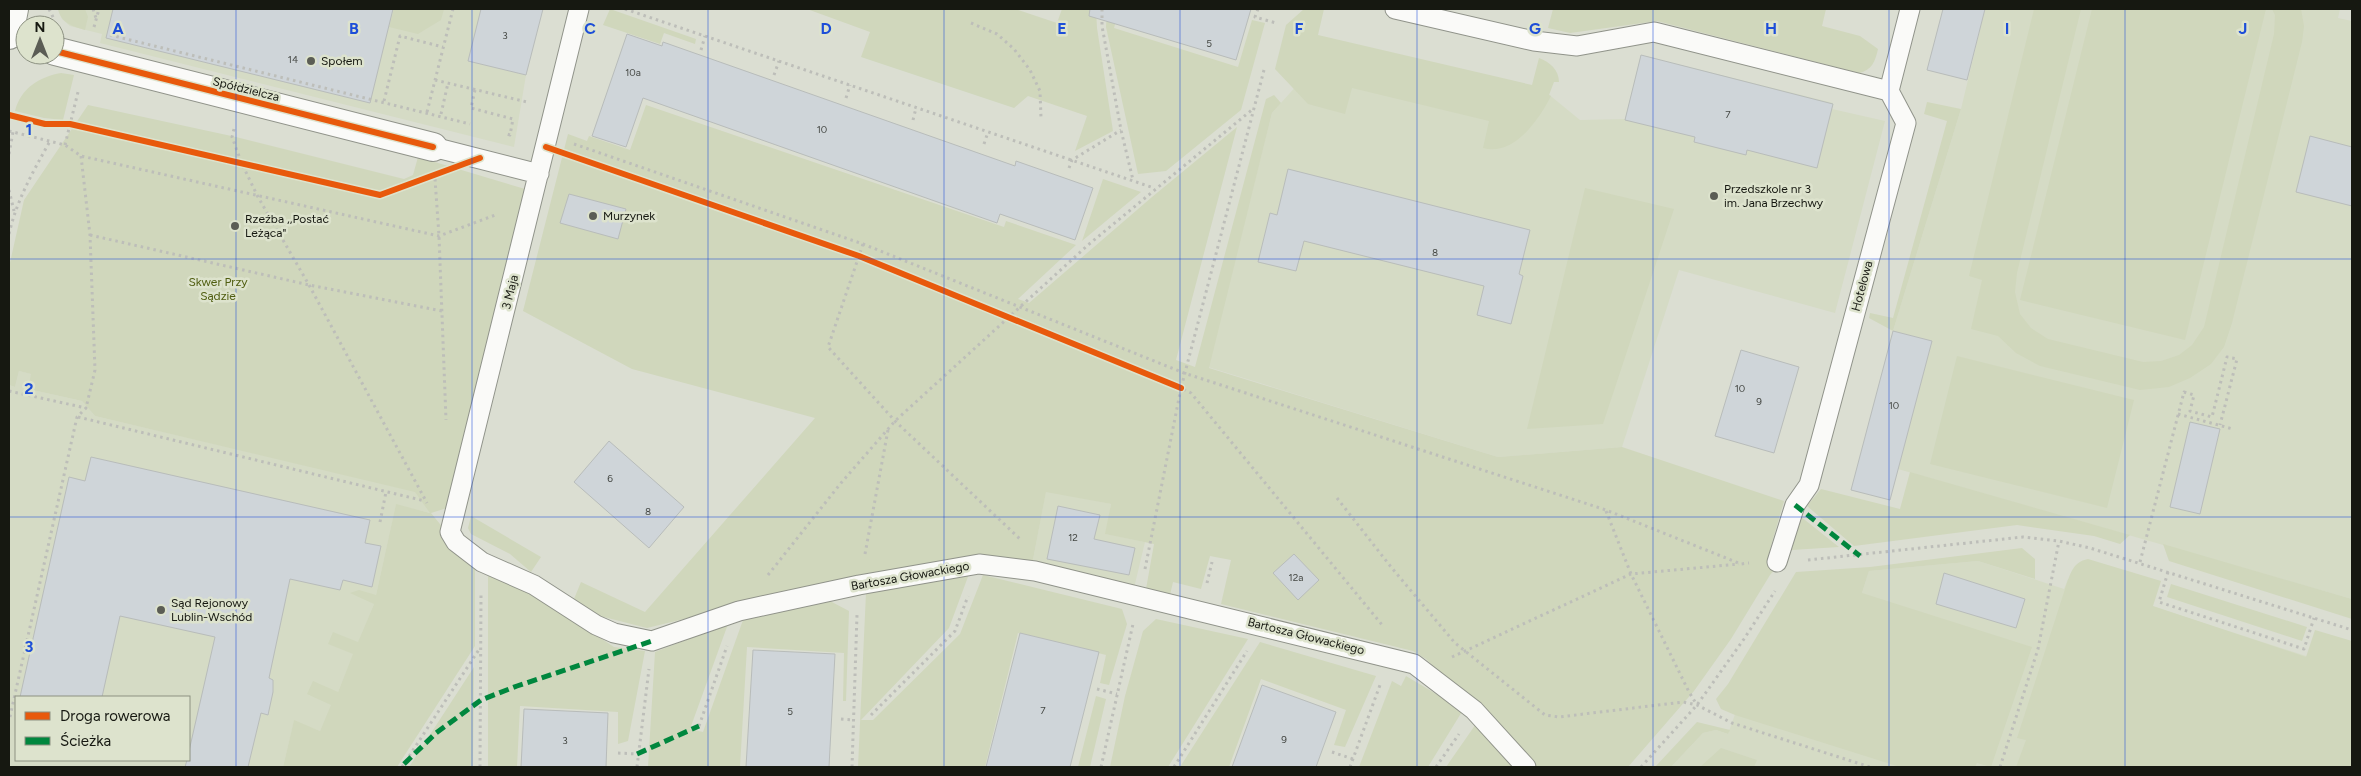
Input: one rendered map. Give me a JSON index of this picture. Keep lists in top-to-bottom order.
{
  "streets": {
    "street": ["Spółdzielcza"],
    "lane": ["Hotelowa", "3 Maja", "Bartosza Głowackiego"]
  },
  "crossings": [
    ["3 Maja", "Bartosza Głowackiego"]
  ],
  "parks": ["Skwer Przy Sądzie"],
  "places": [
    "Społem",
    "Przedszkole nr 3 im. Jana Brzechwy",
    "Murzynek",
    "Rzeźba ,,Postać Leżąca\"",
    "Sąd Rejonowy Lublin-Wschód"
  ],
  "house_numbers": [
    "3",
    "5",
    "14",
    "10a",
    "7",
    "10",
    "8",
    "10",
    "9",
    "10",
    "6",
    "8",
    "12",
    "12a",
    "7",
    "5",
    "9",
    "3"
  ],
  "legend": ["Droga rowerowa", "Ścieżka"],
  "north": "top",
  "grid": {
    "columns": [
      "A",
      "B",
      "C",
      "D",
      "E",
      "F",
      "G",
      "H",
      "I",
      "J"
    ],
    "rows": ["1", "2", "3"]
  }
}
